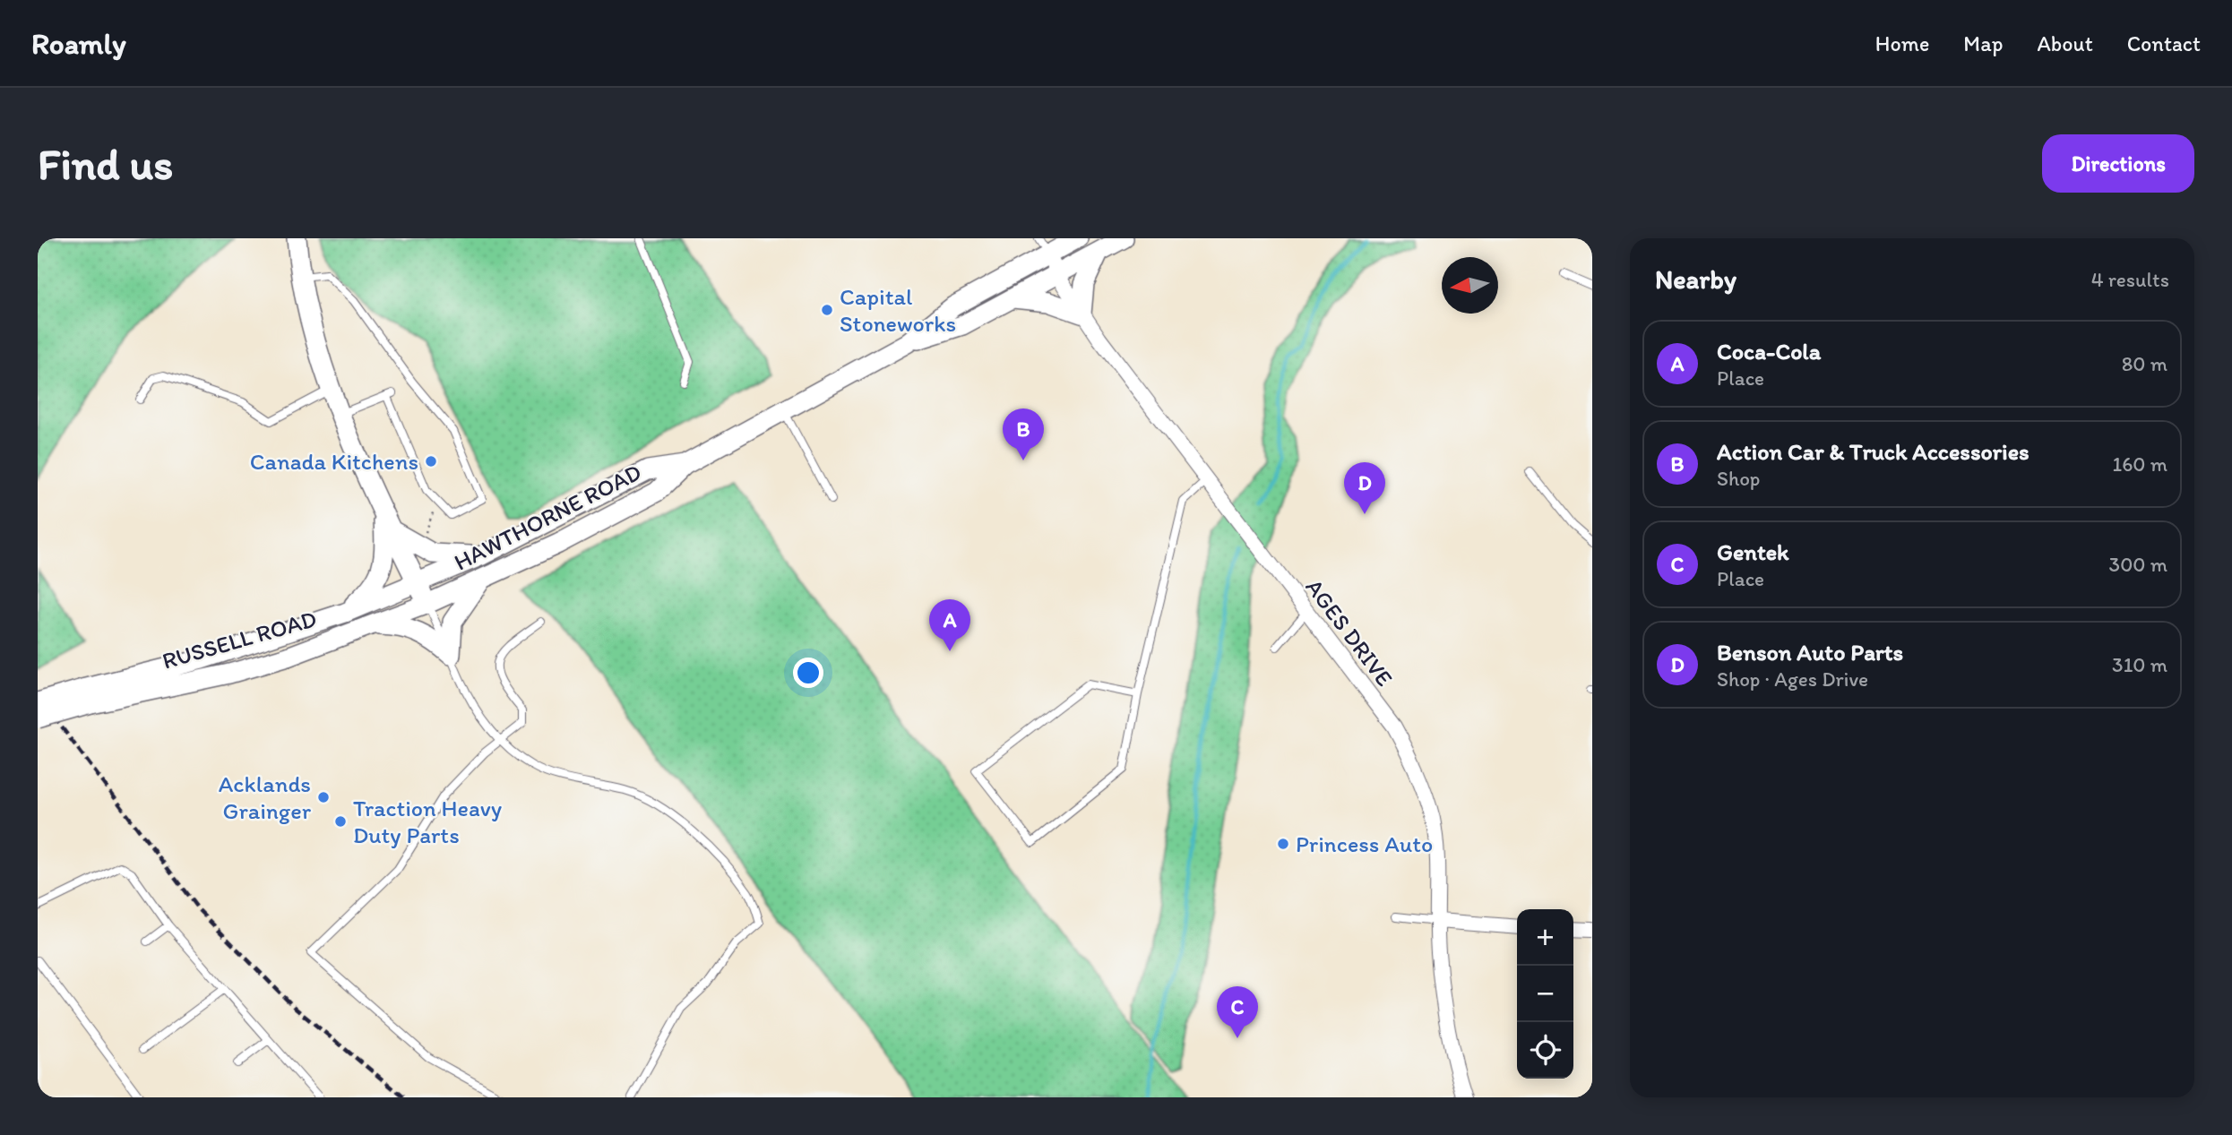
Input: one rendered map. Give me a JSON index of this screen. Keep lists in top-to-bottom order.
{
  "streets": {
    "main road": ["HAWTHORNE ROAD", "RUSSELL ROAD"],
    "street": ["AGES DRIVE"]
  },
  "crossings": [
    ["HAWTHORNE ROAD", "AGES DRIVE"],
    ["HAWTHORNE ROAD", "RUSSELL ROAD"]
  ],
  "places": [
    "Capital Stoneworks",
    "Canada Kitchens",
    "Acklands Grainger",
    "Traction Heavy Duty Parts",
    "Princess Auto"
  ],
  "north": "left",
  "page": {
    "header": "Roamly",
    "nav": [
      "Home",
      "Map",
      "About",
      "Contact"
    ],
    "buttons": "Directions",
    "title": "Find us",
    "heading": ["Nearby", "4 results"],
    "list": [
      {
        "mark": "A",
        "name": "Coca-Cola",
        "note": "Place",
        "value": "80 m"
      },
      {
        "mark": "B",
        "name": "Action Car & Truck Accessories",
        "note": "Shop",
        "value": "160 m"
      },
      {
        "mark": "C",
        "name": "Gentek",
        "note": "Place",
        "value": "300 m"
      },
      {
        "mark": "D",
        "name": "Benson Auto Parts",
        "note": "Shop · Ages Drive",
        "value": "310 m"
      }
    ],
    "pins": [
      "B",
      "D",
      "A",
      "C"
    ],
    "map_buttons": ["+", "−"]
  }
}
